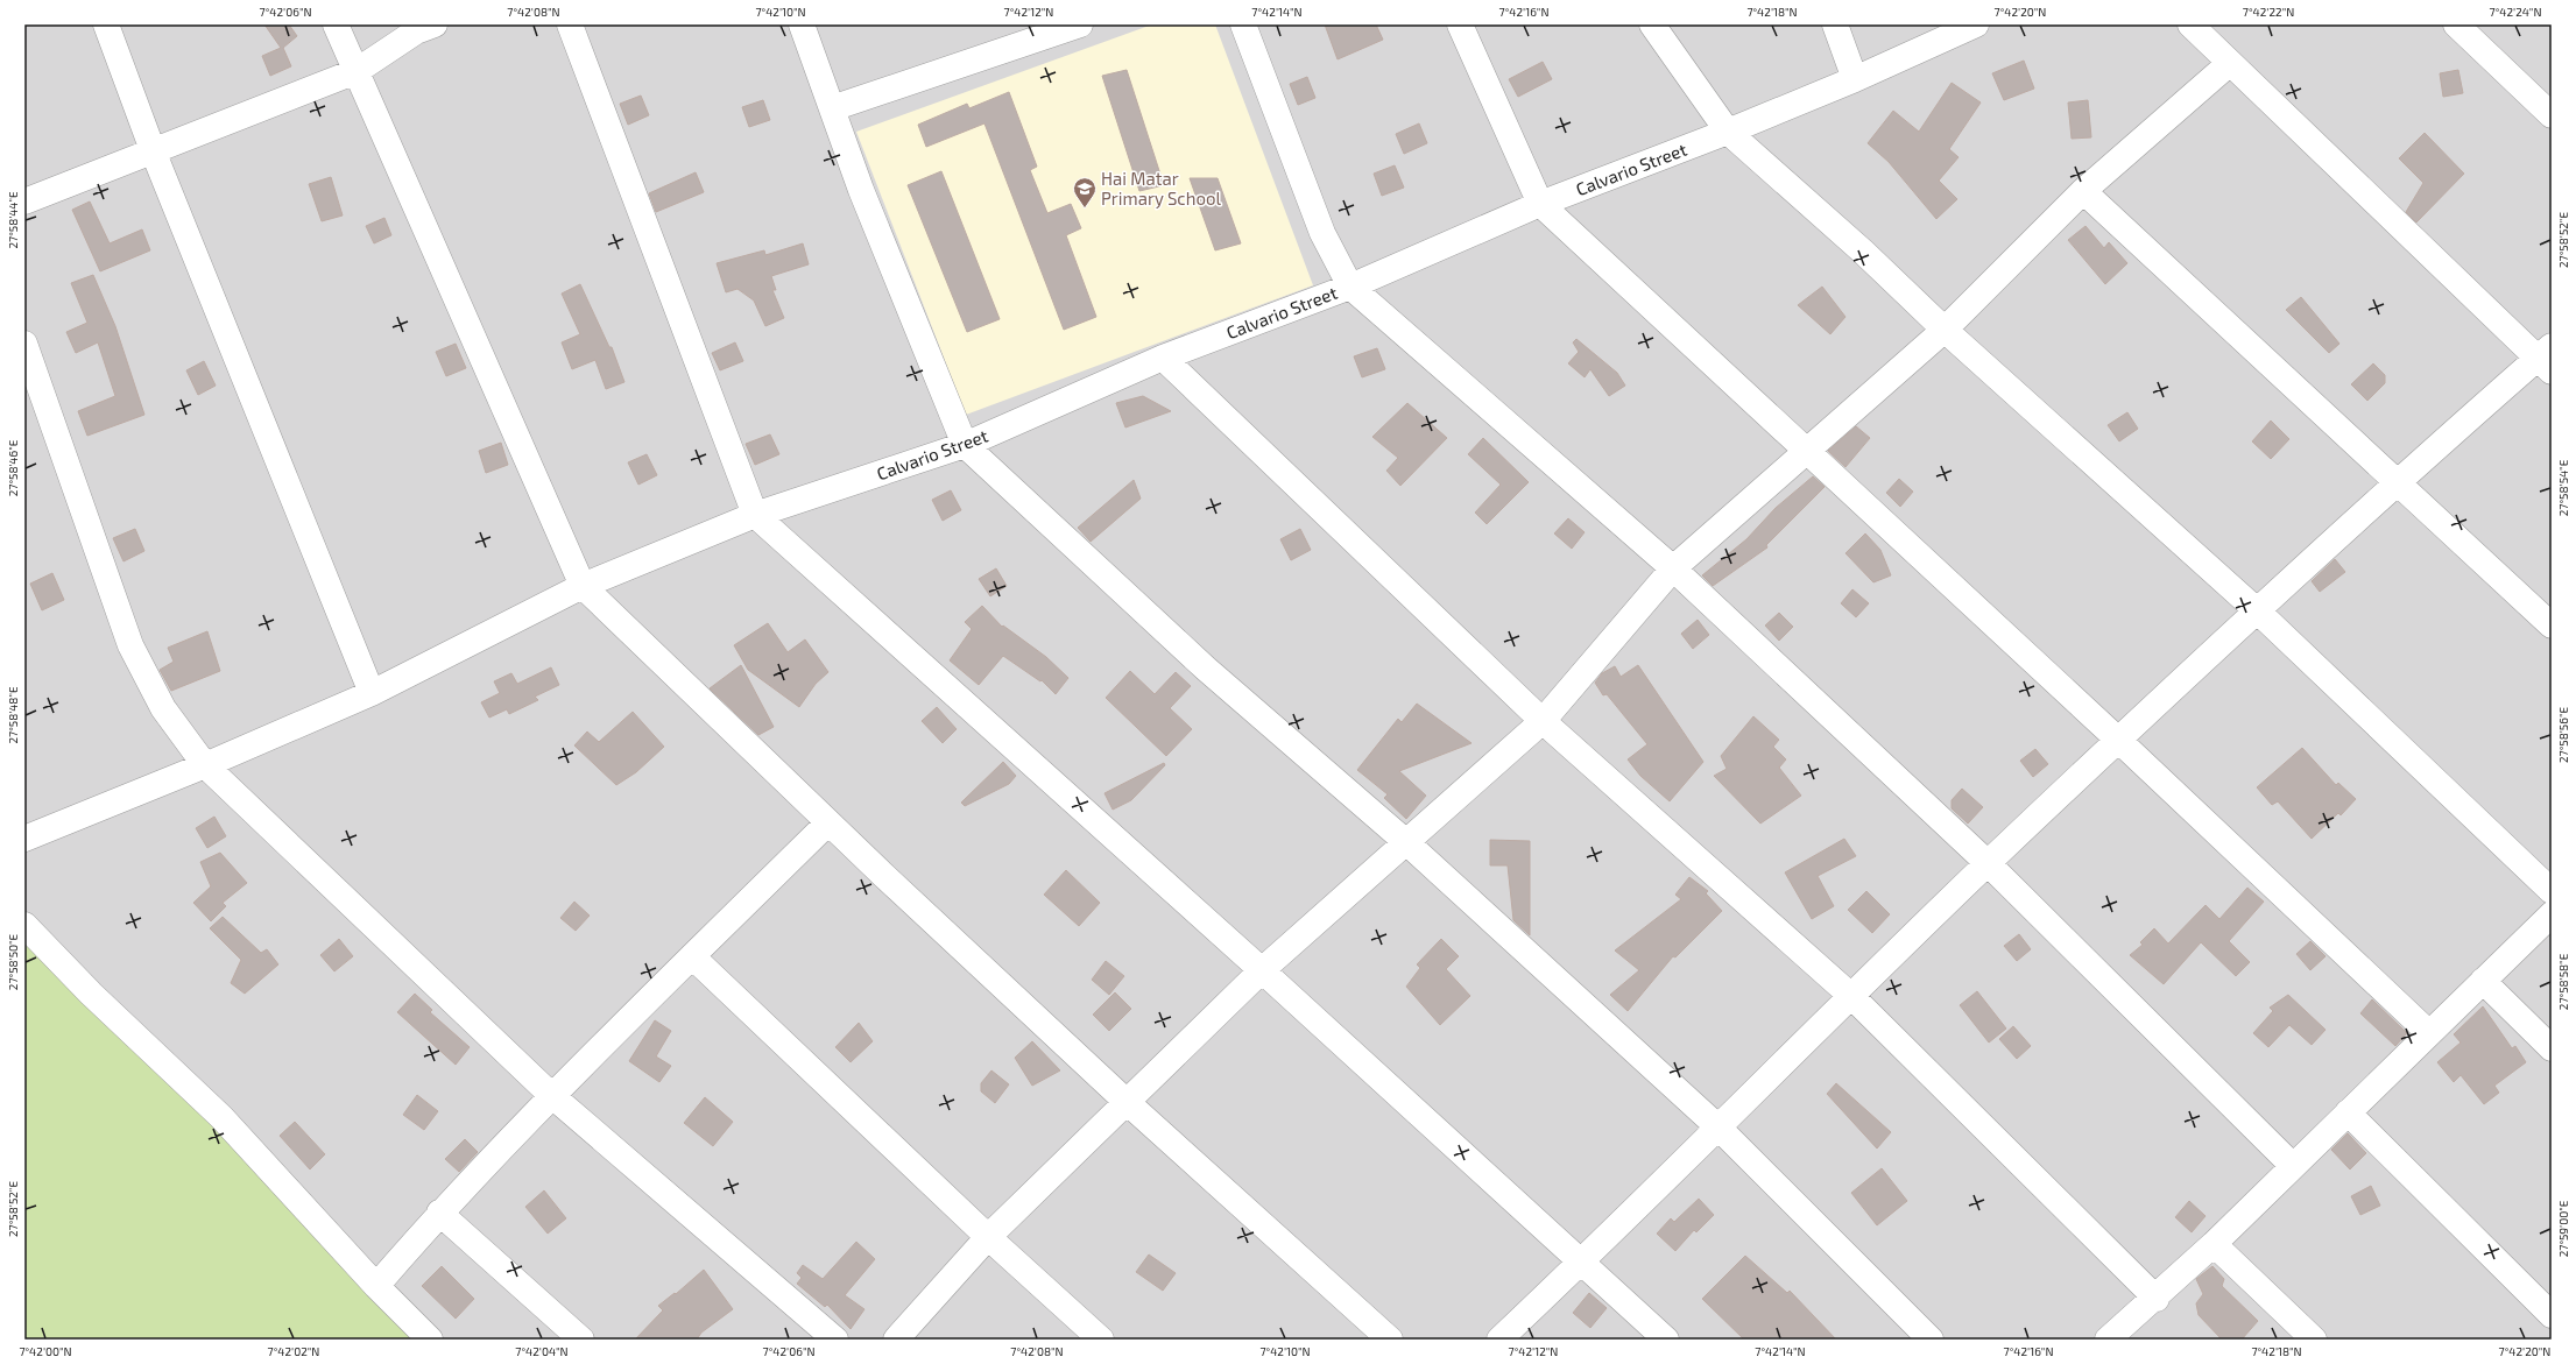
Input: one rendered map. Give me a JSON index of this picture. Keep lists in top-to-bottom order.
{
  "streets": {
    "street": ["Calvario Street"]
  },
  "places": {
    "school or university": ["Hai Matar Primary School"]
  },
  "coordinates": [
    "7°42'06\"N",
    "7°42'08\"N",
    "7°42'10\"N",
    "7°42'12\"N",
    "7°42'14\"N",
    "7°42'16\"N",
    "7°42'18\"N",
    "7°42'20\"N",
    "7°42'22\"N",
    "7°42'24\"N",
    "27°58'44\"E",
    "27°58'52\"E",
    "27°58'46\"E",
    "27°58'54\"E",
    "27°58'48\"E",
    "27°58'56\"E",
    "27°58'50\"E",
    "27°58'58\"E",
    "27°59'00\"E",
    "7°42'00\"N",
    "7°42'02\"N",
    "7°42'04\"N"
  ]
}
